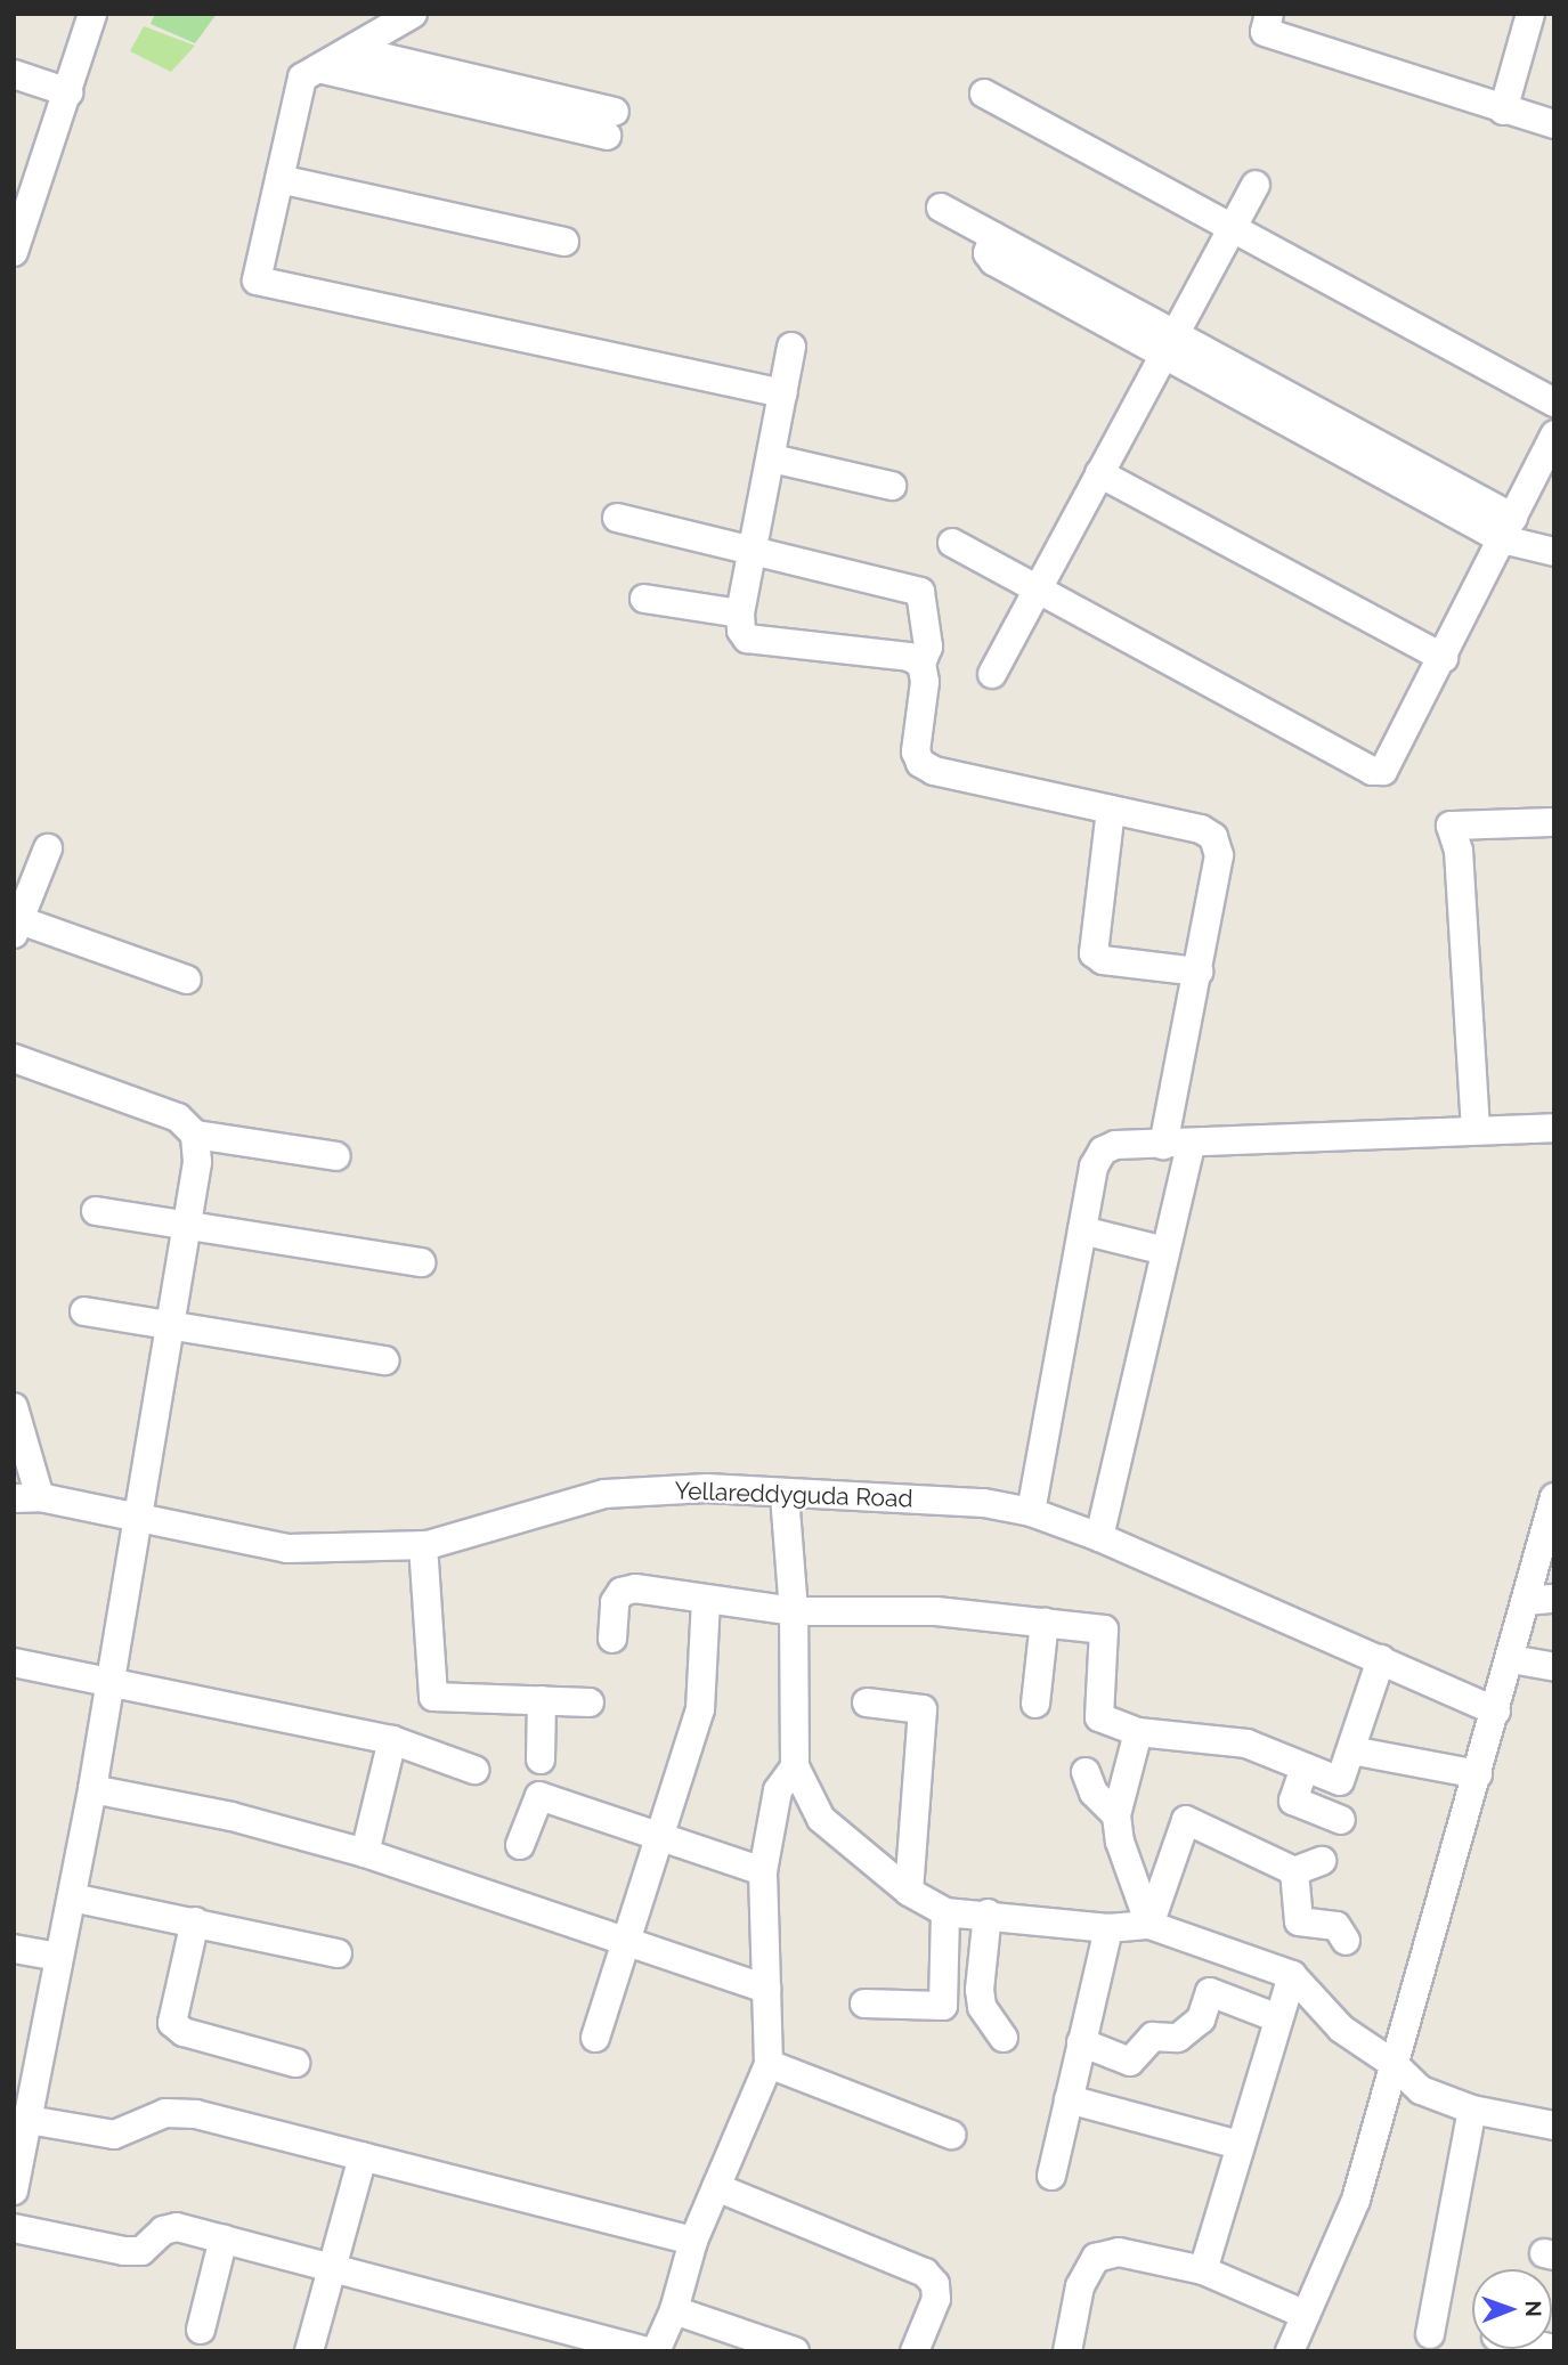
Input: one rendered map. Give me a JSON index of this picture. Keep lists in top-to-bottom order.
{
  "streets": {
    "street": ["Yellareddyguda Road"]
  },
  "north": "right"
}
